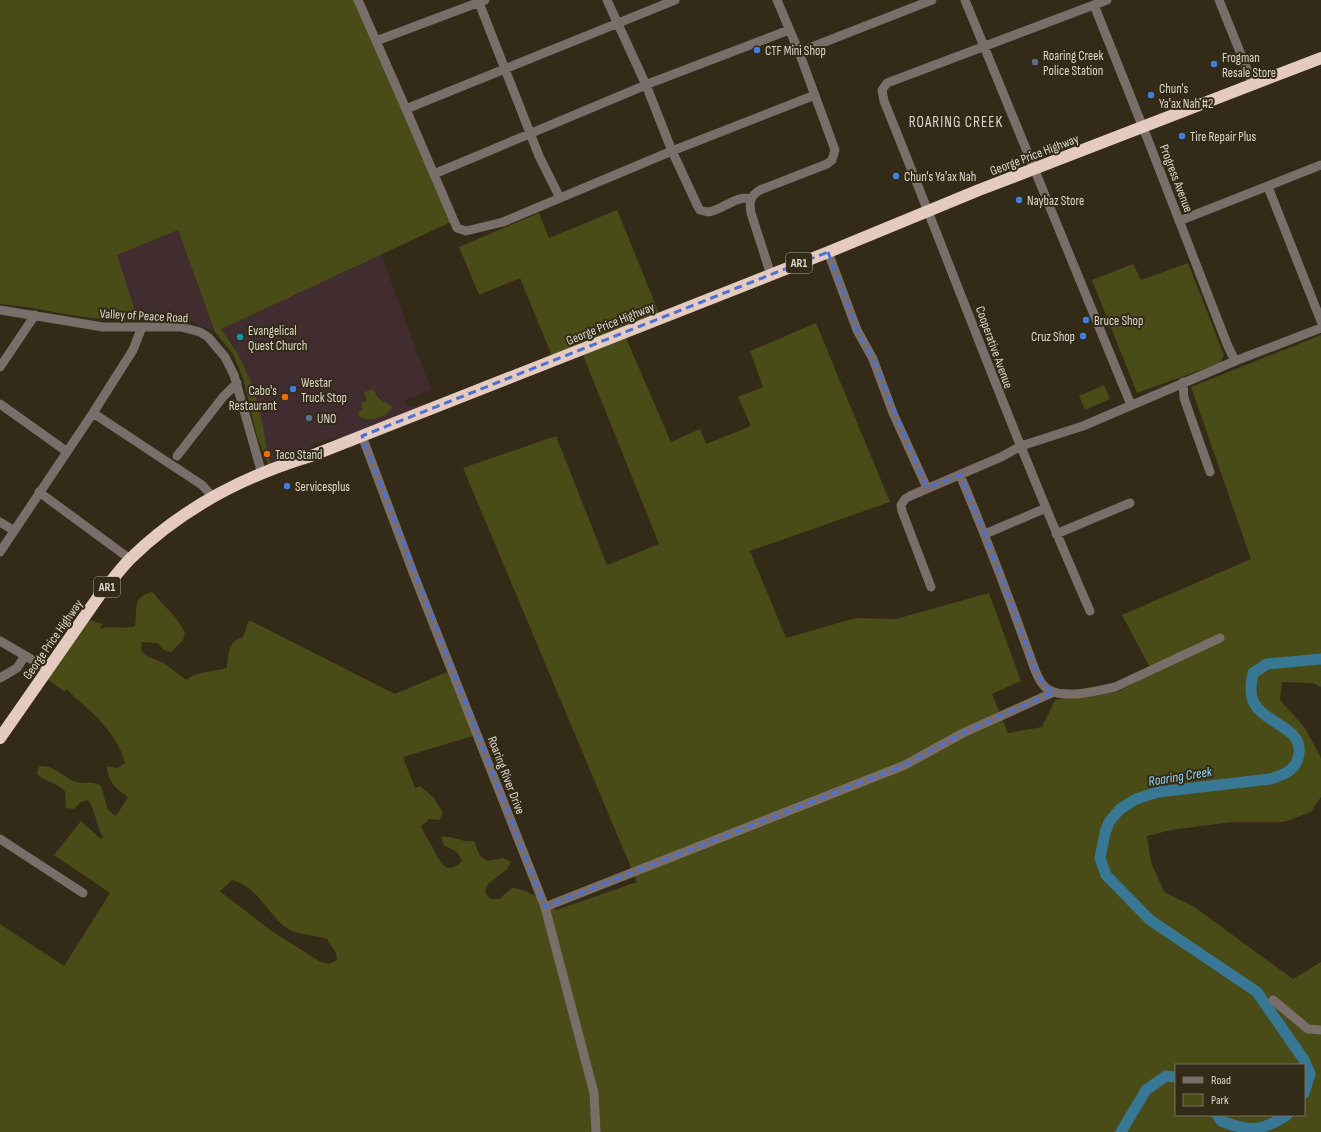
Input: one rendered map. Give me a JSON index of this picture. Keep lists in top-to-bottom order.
{
  "streets": {
    "highway": ["George Price Highway", "AR1"],
    "street": [
      "Progress Avenue",
      "Valley of Peace Road",
      "Cooperative Avenue",
      "Roaring River Drive"
    ]
  },
  "crossings": [
    ["George Price Highway", "Progress Avenue"],
    ["George Price Highway", "Valley of Peace Road"],
    ["George Price Highway", "Cooperative Avenue"],
    ["George Price Highway", "Roaring River Drive"]
  ],
  "districts": ["ROARING CREEK"],
  "water": ["Roaring Creek"],
  "places": [
    "CTF Mini Shop",
    "Roaring Creek Police Station",
    "Frogman Resale Store",
    "Chun's Ya'ax Nah #2",
    "Tire Repair Plus",
    "Chun's Ya'ax Nah",
    "Naybaz Store",
    "Bruce Shop",
    "Cruz Shop",
    "Evangelical Quest Church",
    "Westar Truck Stop",
    "Cabo's Restaurant",
    "UNO",
    "Taco Stand",
    "Servicesplus"
  ],
  "legend": ["Road", "Park"]
}
